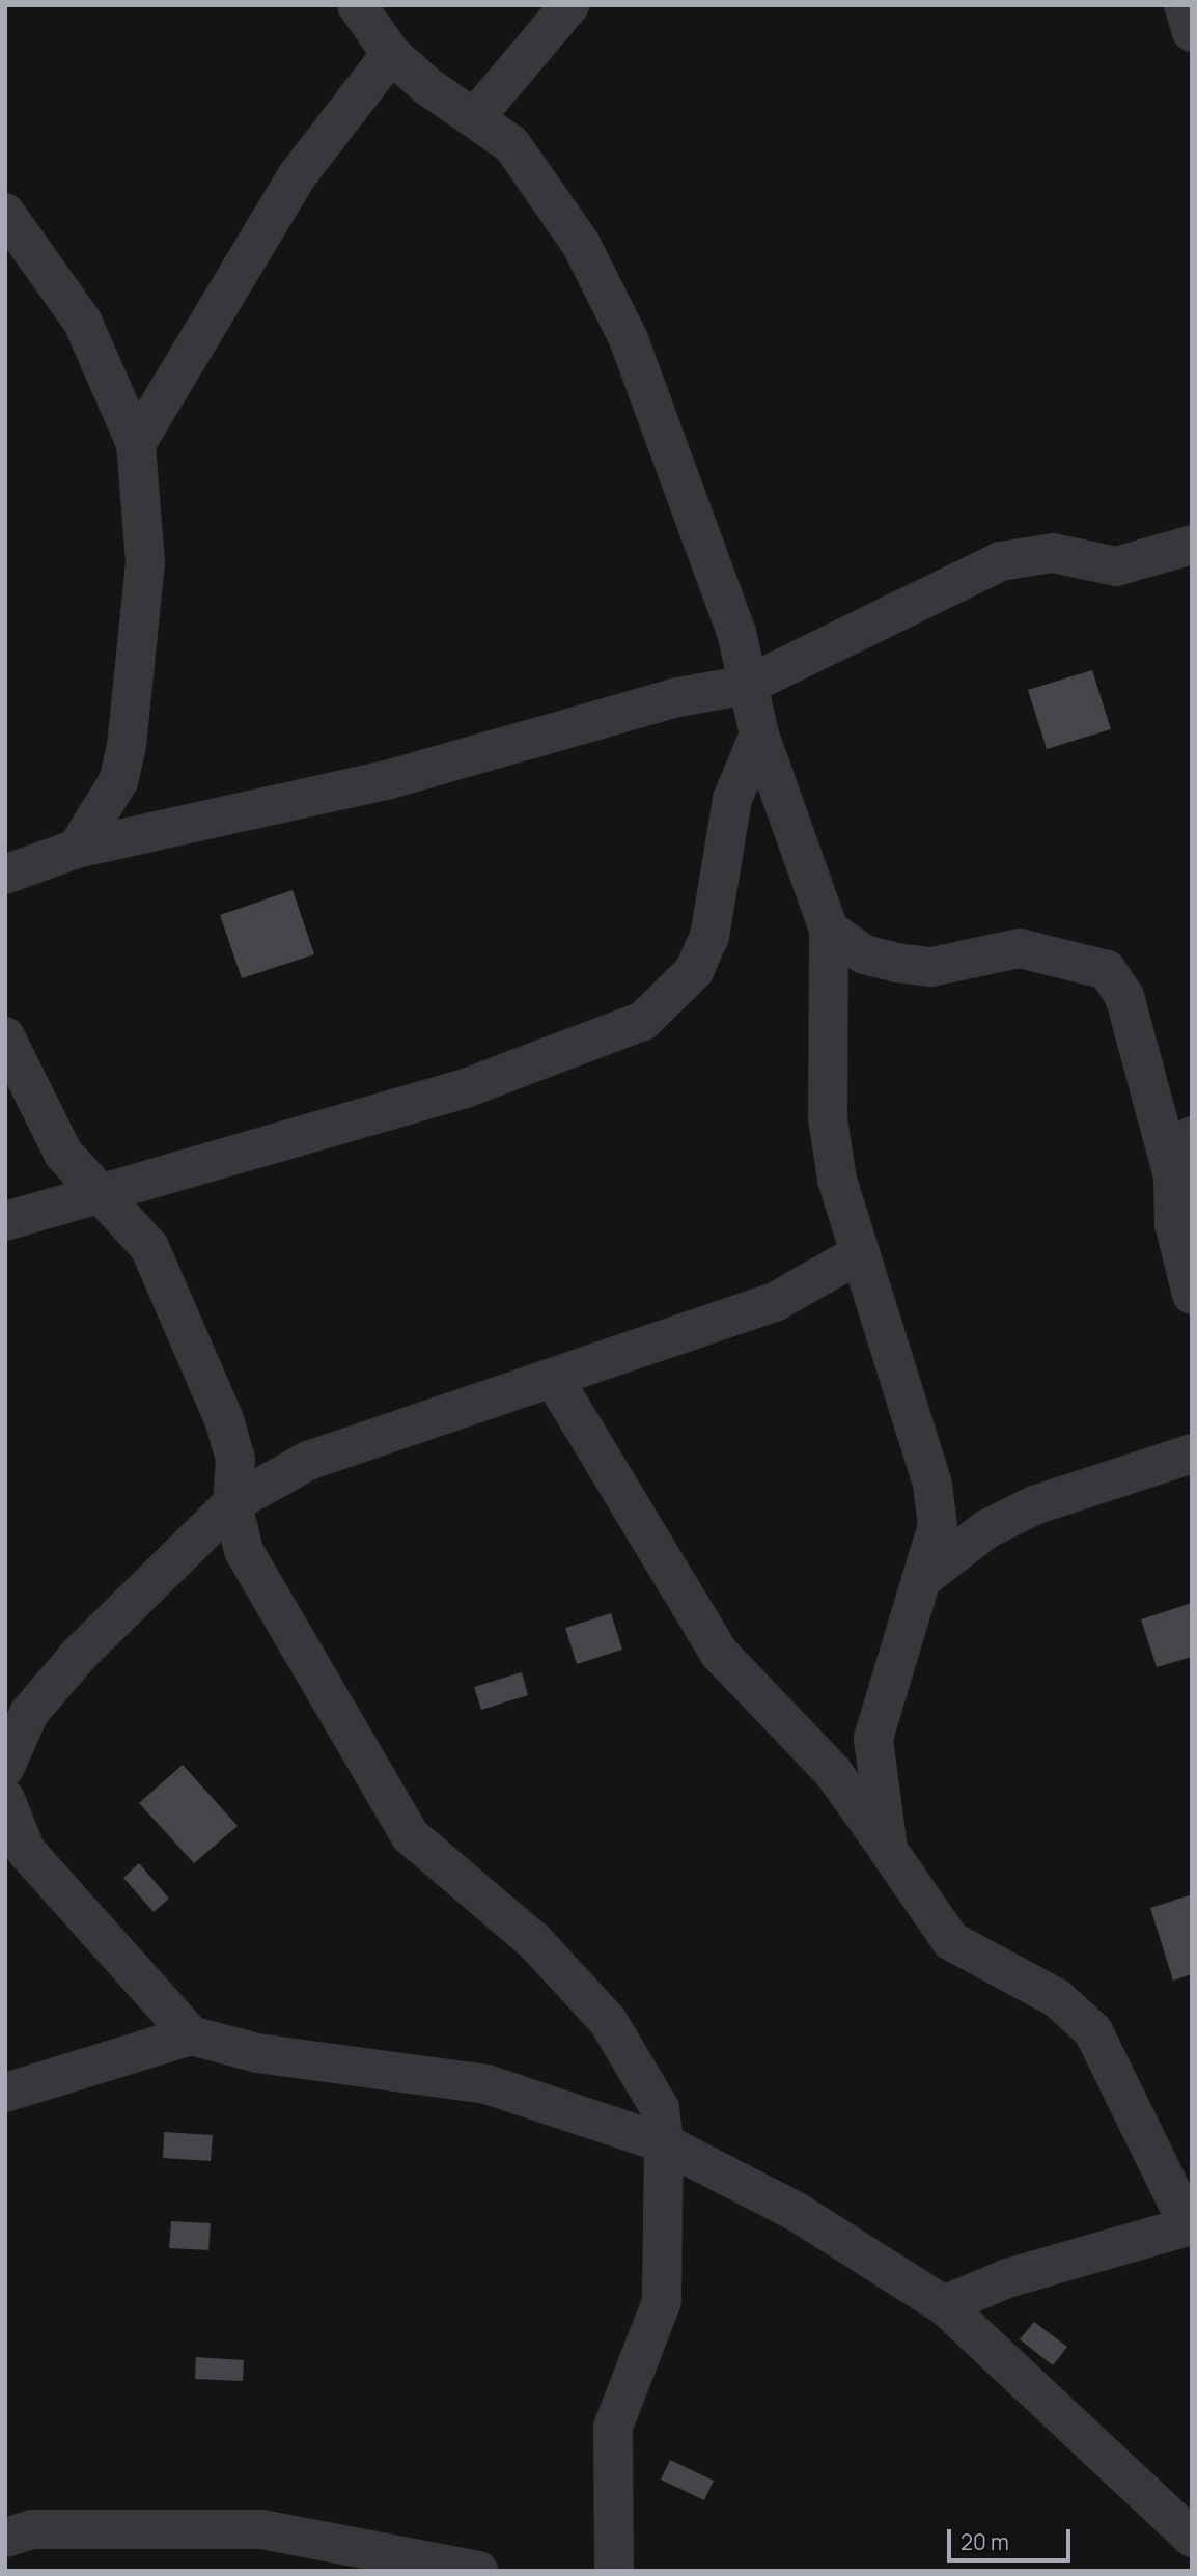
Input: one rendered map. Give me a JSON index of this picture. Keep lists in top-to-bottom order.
{
  "scale_bar": "20 m"
}
